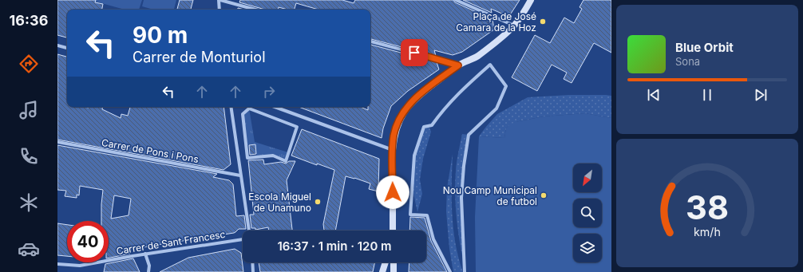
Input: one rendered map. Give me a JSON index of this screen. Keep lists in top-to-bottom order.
{
  "streets": {
    "street": ["Carrer de Pons i Pons", "Carrer de Sant Francesc"]
  },
  "places": ["Plaça de José Camara de la Hoz", "Nou Camp Municipal de futbol", "Escola Miguel de Unamuno"],
  "north": "bottom left",
  "page": {
    "tabs": "16:36",
    "turn": ["90 m", "Carrer de Monturiol"],
    "song": ["Blue Orbit", "Sona"],
    "limit": "40",
    "trip": "16:37 · 1 min · 120 m",
    "gauge": ["38", "km/h"]
  }
}
